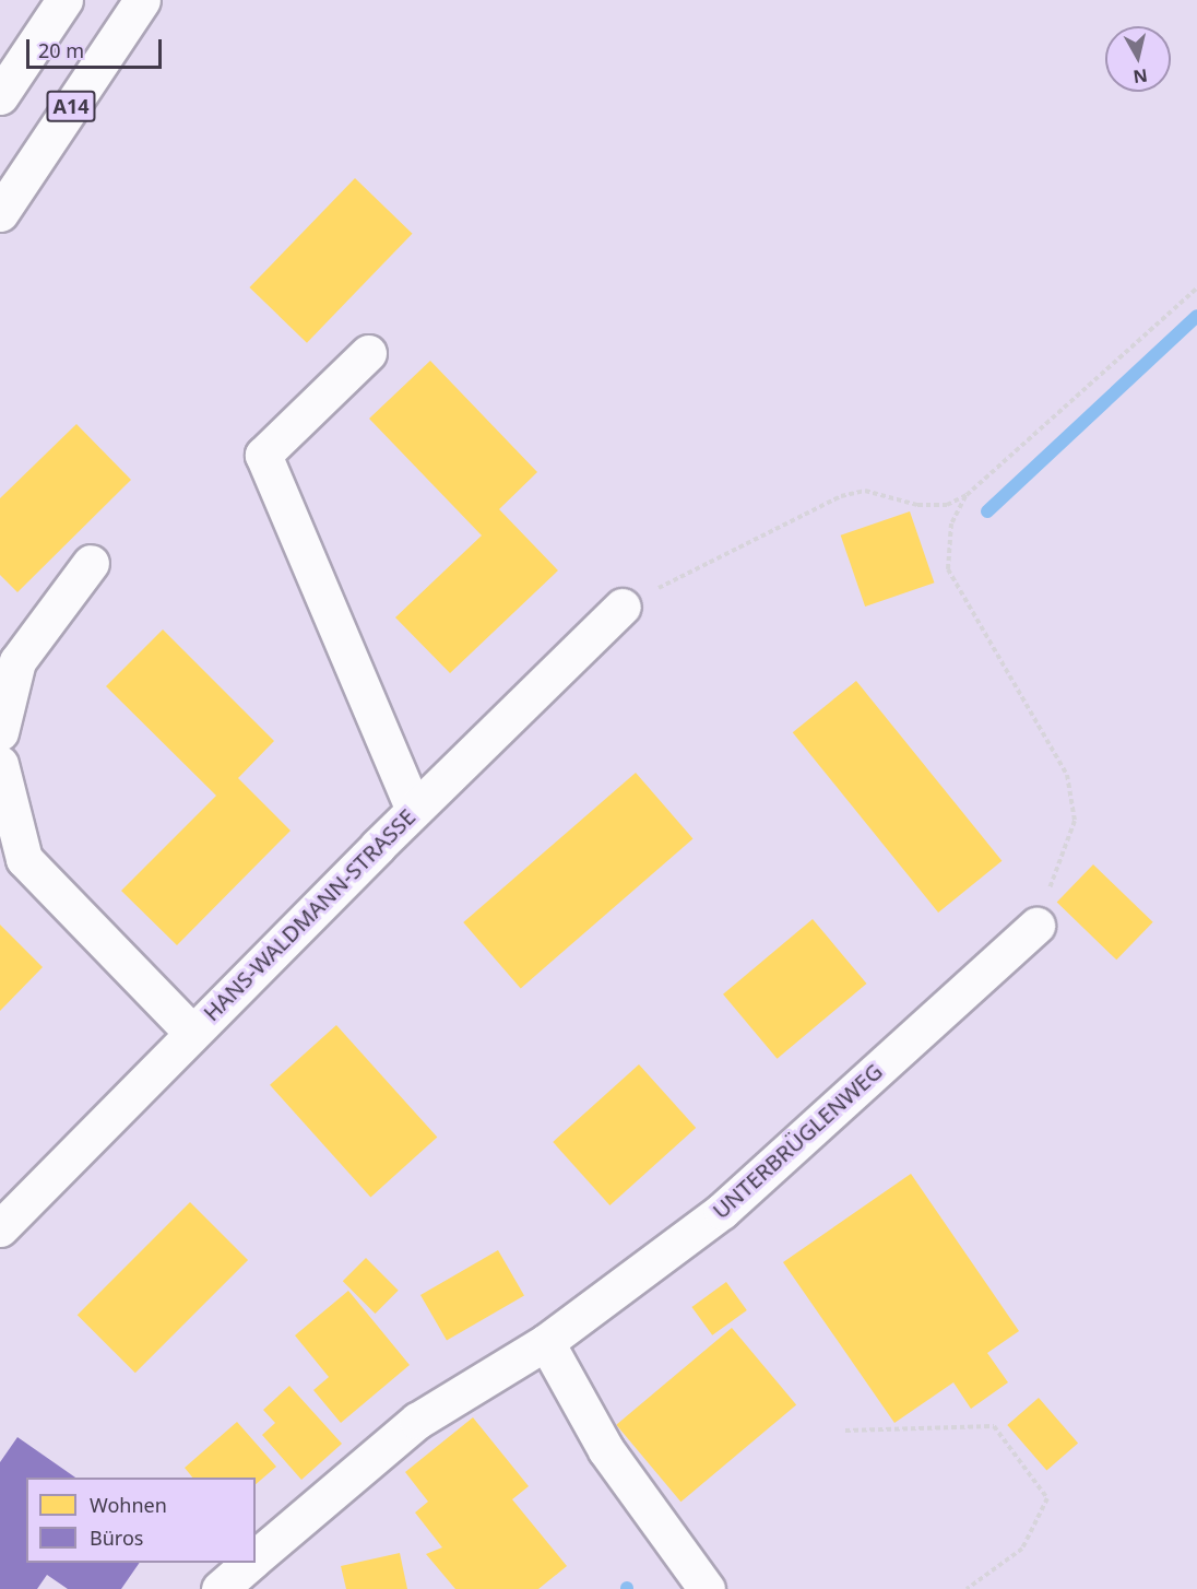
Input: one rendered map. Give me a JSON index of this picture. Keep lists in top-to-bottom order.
{
  "streets": {
    "main road": ["A14", "HANS-WALDMANN-STRASSE", "UNTERBRÜGLENWEG"]
  },
  "legend": ["Wohnen", "Büros"],
  "scale_bar": "20 m",
  "north": "bottom"
}
